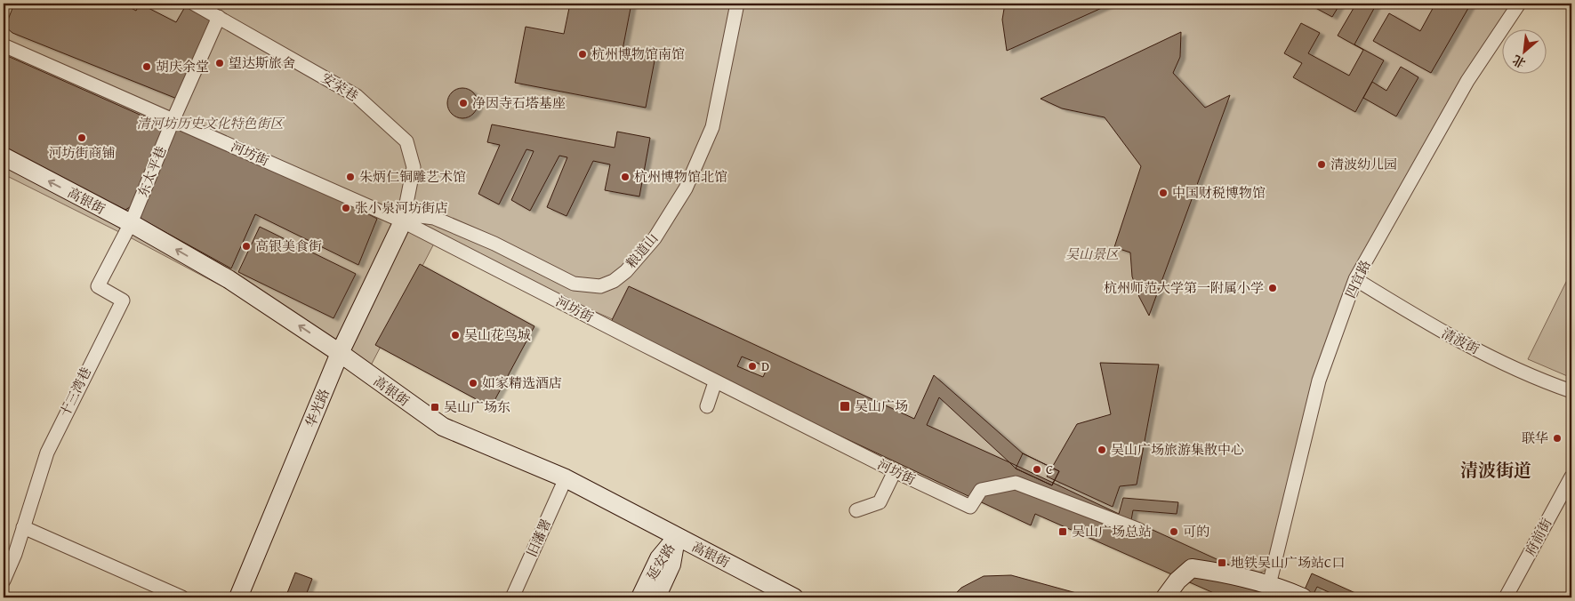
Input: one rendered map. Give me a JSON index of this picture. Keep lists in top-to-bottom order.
{
  "streets": {
    "street": [
      "安荣巷",
      "河坊街",
      "东太平巷",
      "高银街",
      "粮道山",
      "四宜路",
      "清波街",
      "十三湾巷",
      "华光路",
      "府前街",
      "旧藩署",
      "延安路"
    ]
  },
  "crossings": [
    ["安荣巷", "河坊街"],
    ["安荣巷", "东太平巷"],
    ["安荣巷", "粮道山"],
    ["安荣巷", "华光路"],
    ["河坊街", "东太平巷"],
    ["河坊街", "粮道山"],
    ["河坊街", "华光路"],
    ["东太平巷", "高银街"],
    ["东太平巷", "十三湾巷"],
    ["高银街", "十三湾巷"],
    ["高银街", "华光路"],
    ["高银街", "旧藩署"],
    ["高银街", "延安路"],
    ["粮道山", "华光路"],
    ["四宜路", "清波街"]
  ],
  "one_way": ["高银街"],
  "districts": ["清波街道"],
  "parks": ["清河坊历史文化特色街区", "吴山景区"],
  "places": {
    "other": [
      "杭州博物馆南馆",
      "望达斯旅舍",
      "胡庆余堂",
      "净因寺石塔基座",
      "河坊街商铺",
      "清波幼儿园",
      "朱炳仁铜雕艺术馆",
      "杭州博物馆北馆",
      "中国财税博物馆",
      "张小泉河坊街店",
      "高银美食街",
      "杭州师范大学第一附属小学",
      "吴山花鸟城",
      "D",
      "如家精选酒店",
      "联华",
      "吴山广场旅游集散中心",
      "C",
      "可的"
    ],
    "transit": [
      "吴山广场",
      "吴山广场东",
      "吴山广场总站",
      "地铁吴山广场站C口"
    ]
  },
  "north": "bottom left"
}
